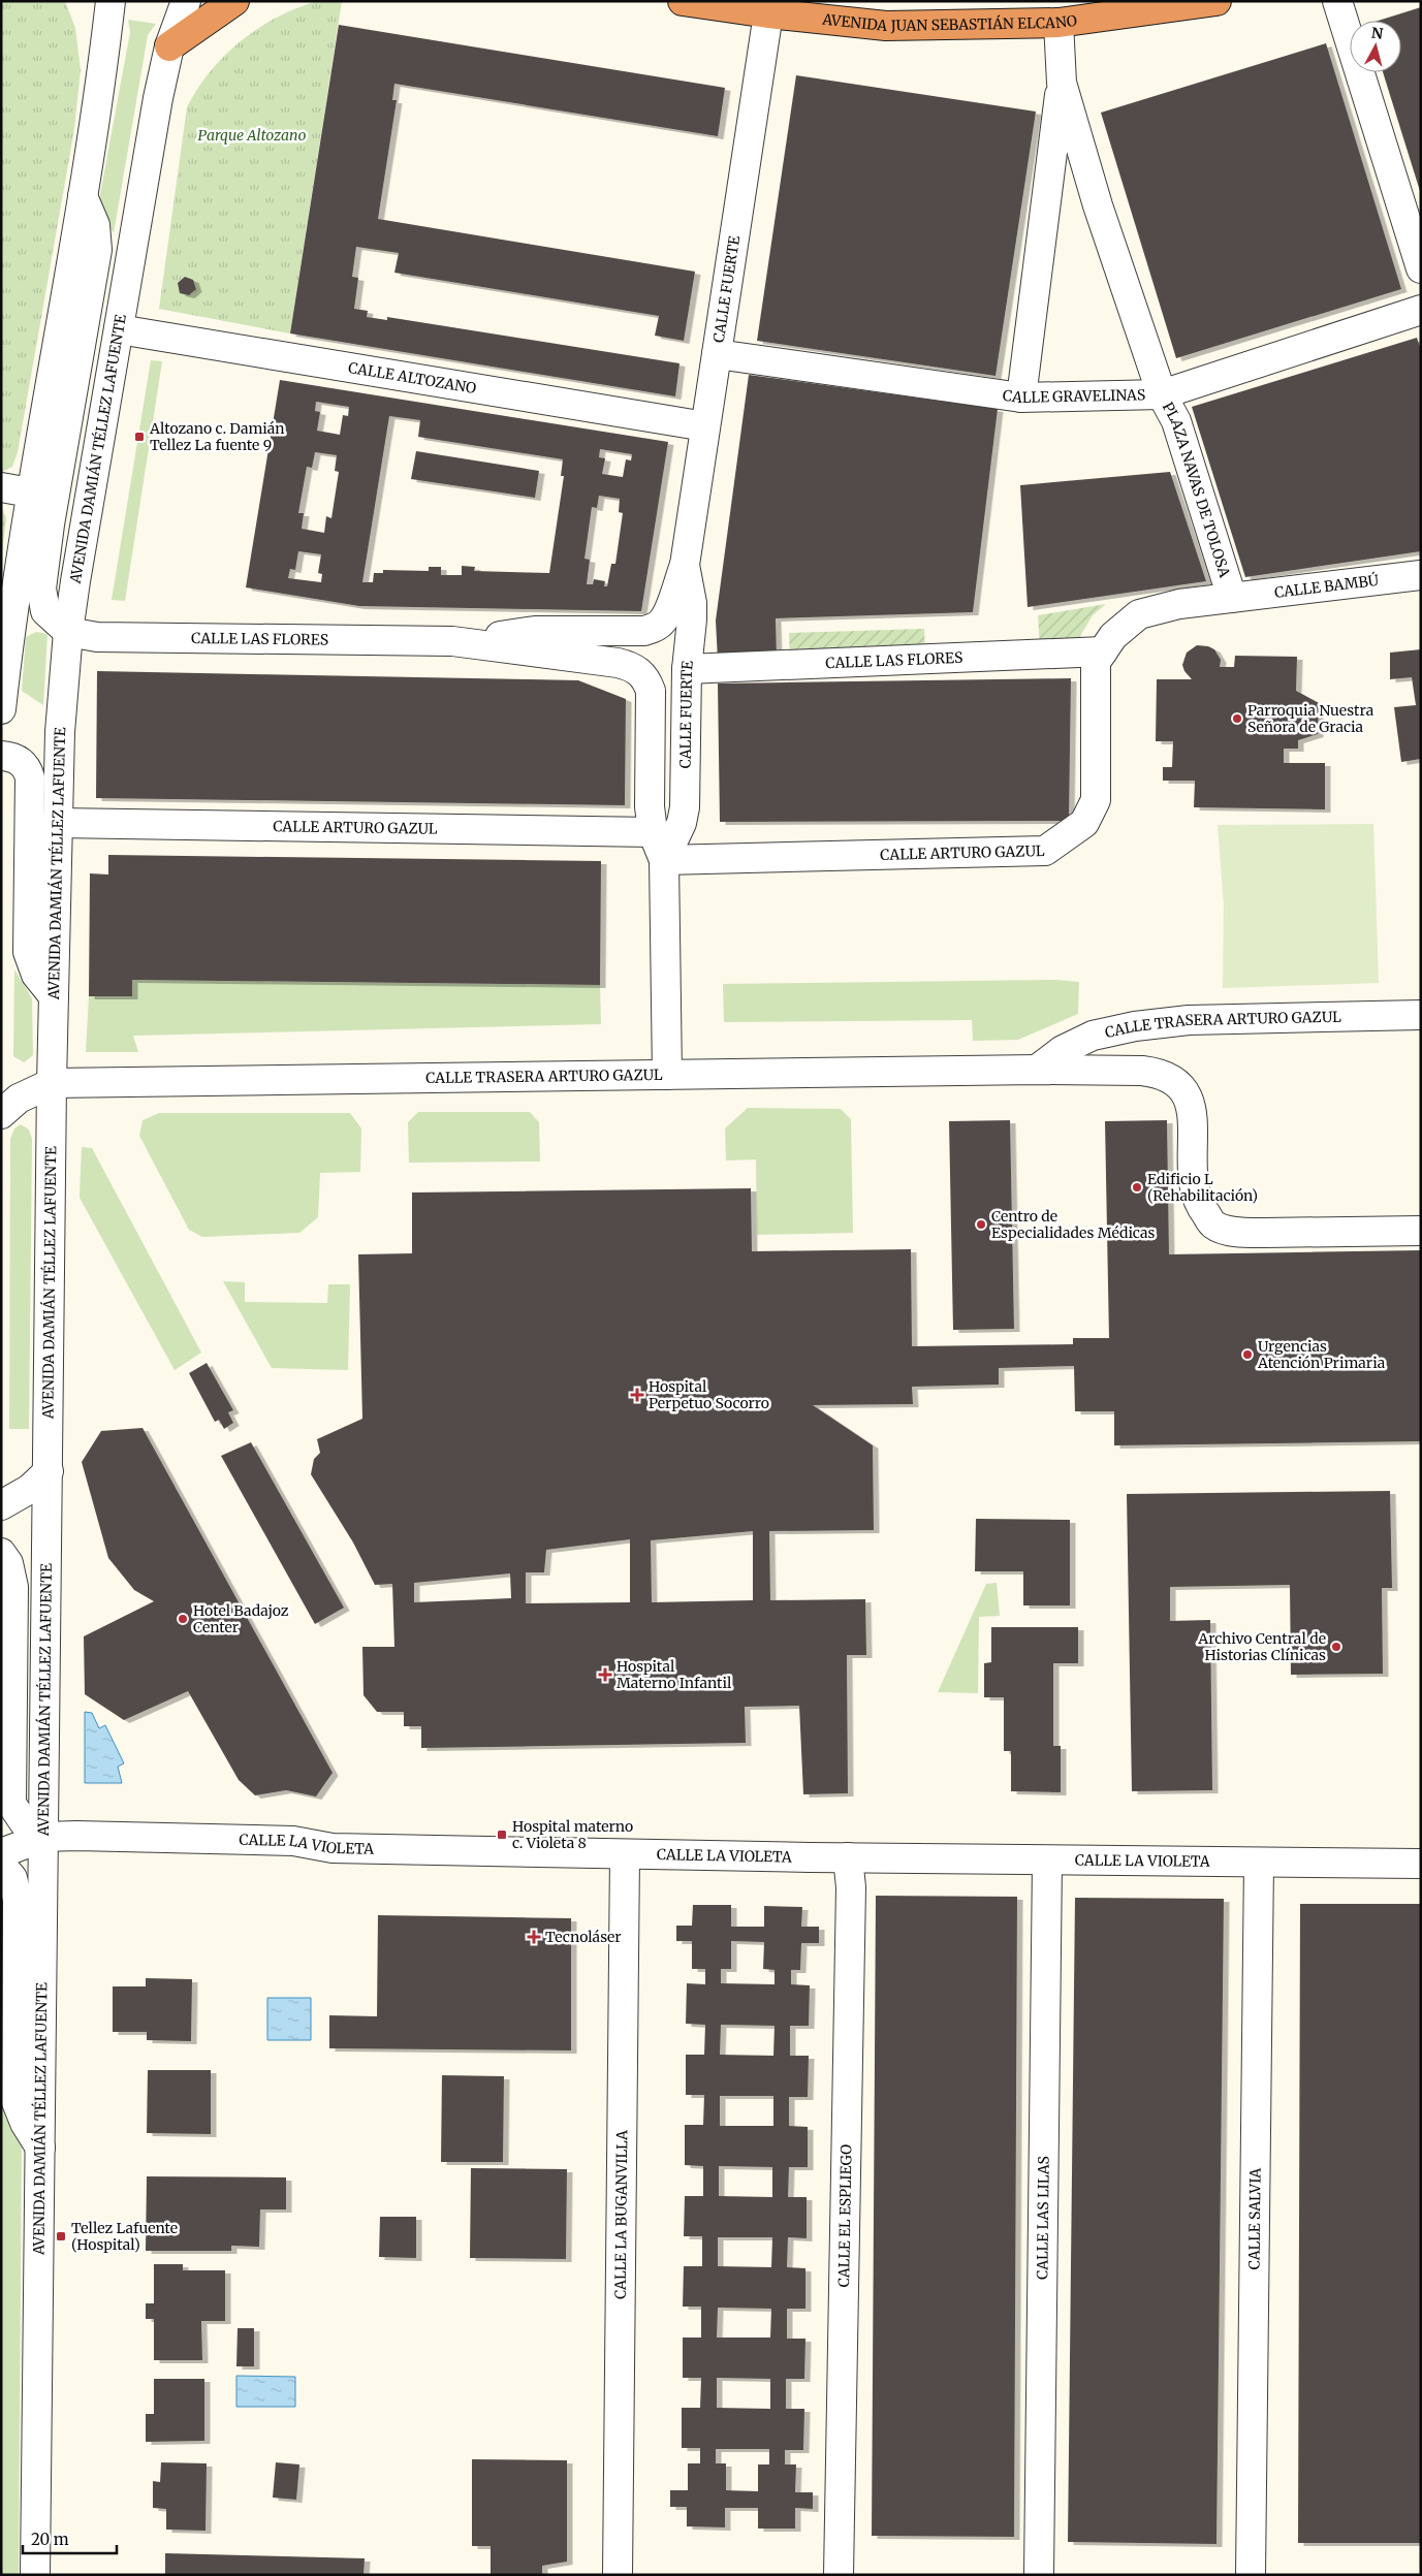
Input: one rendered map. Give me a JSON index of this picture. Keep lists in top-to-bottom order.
{
  "streets": {
    "highway": ["AVENIDA JUAN SEBASTIÁN ELCANO"],
    "street": [
      "CALLE FUERTE",
      "CALLE ALTOZANO",
      "CALLE GRAVELINAS",
      "AVENIDA DAMIÁN TÉLLEZ LAFUENTE",
      "PLAZA NAVAS DE TOLOSA",
      "CALLE BAMBÚ",
      "CALLE LAS FLORES",
      "CALLE ARTURO GAZUL",
      "CALLE TRASERA ARTURO GAZUL",
      "CALLE LA VIOLETA",
      "CALLE LA BUGANVILLA",
      "CALLE EL ESPLIEGO",
      "CALLE LAS LILAS",
      "CALLE SALVIA"
    ]
  },
  "crossings": [
    ["AVENIDA JUAN SEBASTIÁN ELCANO", "CALLE FUERTE"],
    ["AVENIDA JUAN SEBASTIÁN ELCANO", "PLAZA NAVAS DE TOLOSA"],
    ["CALLE FUERTE", "CALLE ALTOZANO"],
    ["CALLE FUERTE", "CALLE GRAVELINAS"],
    ["CALLE FUERTE", "CALLE LAS FLORES"],
    ["CALLE FUERTE", "CALLE ARTURO GAZUL"],
    ["CALLE FUERTE", "CALLE TRASERA ARTURO GAZUL"],
    ["CALLE ALTOZANO", "AVENIDA DAMIÁN TÉLLEZ LAFUENTE"],
    ["CALLE GRAVELINAS", "PLAZA NAVAS DE TOLOSA"],
    ["AVENIDA DAMIÁN TÉLLEZ LAFUENTE", "CALLE LAS FLORES"],
    ["AVENIDA DAMIÁN TÉLLEZ LAFUENTE", "CALLE ARTURO GAZUL"],
    ["AVENIDA DAMIÁN TÉLLEZ LAFUENTE", "CALLE TRASERA ARTURO GAZUL"],
    ["AVENIDA DAMIÁN TÉLLEZ LAFUENTE", "CALLE LA VIOLETA"],
    ["PLAZA NAVAS DE TOLOSA", "CALLE BAMBÚ"],
    ["PLAZA NAVAS DE TOLOSA", "CALLE ARTURO GAZUL"],
    ["CALLE BAMBÚ", "CALLE ARTURO GAZUL"],
    ["CALLE LAS FLORES", "CALLE ARTURO GAZUL"],
    ["CALLE LA VIOLETA", "CALLE LA BUGANVILLA"],
    ["CALLE LA VIOLETA", "CALLE EL ESPLIEGO"],
    ["CALLE LA VIOLETA", "CALLE LAS LILAS"],
    ["CALLE LA VIOLETA", "CALLE SALVIA"]
  ],
  "parks": ["Parque Altozano"],
  "places": {
    "transit": ["Altozano c. Damián Tellez La fuente 9", "Hospital materno c. Violeta 8", "Tellez Lafuente (Hospital)"],
    "other": [
      "Parroquia Nuestra Señora de Gracia",
      "Edificio L (Rehabilitación)",
      "Centro de Especialidades Médicas",
      "Urgencias Atención Primaria",
      "Hotel Badajoz Center",
      "Archivo Central de Historias Clínicas"
    ],
    "health": ["Hospital Perpetuo Socorro", "Hospital Materno Infantil", "Tecnoláser"]
  },
  "scale_bar": "20 m",
  "north": "top"
}
